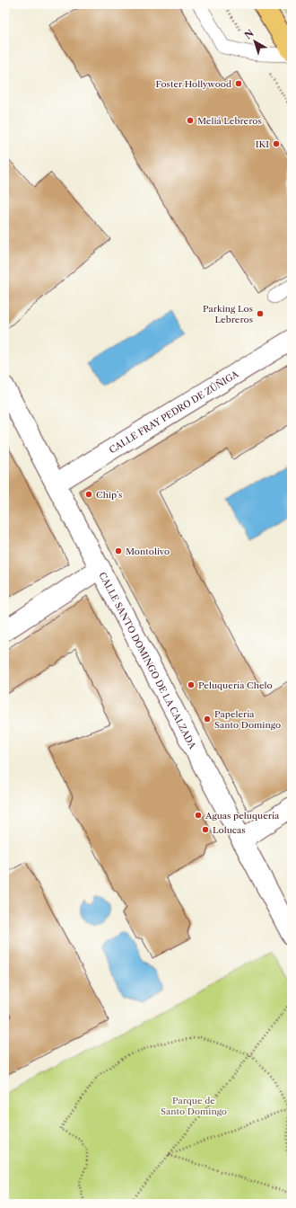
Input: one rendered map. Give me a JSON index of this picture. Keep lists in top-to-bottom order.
{
  "streets": {
    "street": ["CALLE FRAY PEDRO DE ZÚÑIGA", "CALLE SANTO DOMINGO DE LA CALZADA"]
  },
  "crossings": [
    ["CALLE FRAY PEDRO DE ZÚÑIGA", "CALLE SANTO DOMINGO DE LA CALZADA"]
  ],
  "parks": ["Parque de Santo Domingo"],
  "places": [
    "Foster Hollywood",
    "Meliá Lebreros",
    "IKI",
    "Parking Los Lebreros",
    "Chip's",
    "Montolivo",
    "Peluquería Chelo",
    "Papelería Santo Domingo",
    "Aguas peluquería",
    "Lolucas"
  ],
  "north": "top left"
}
